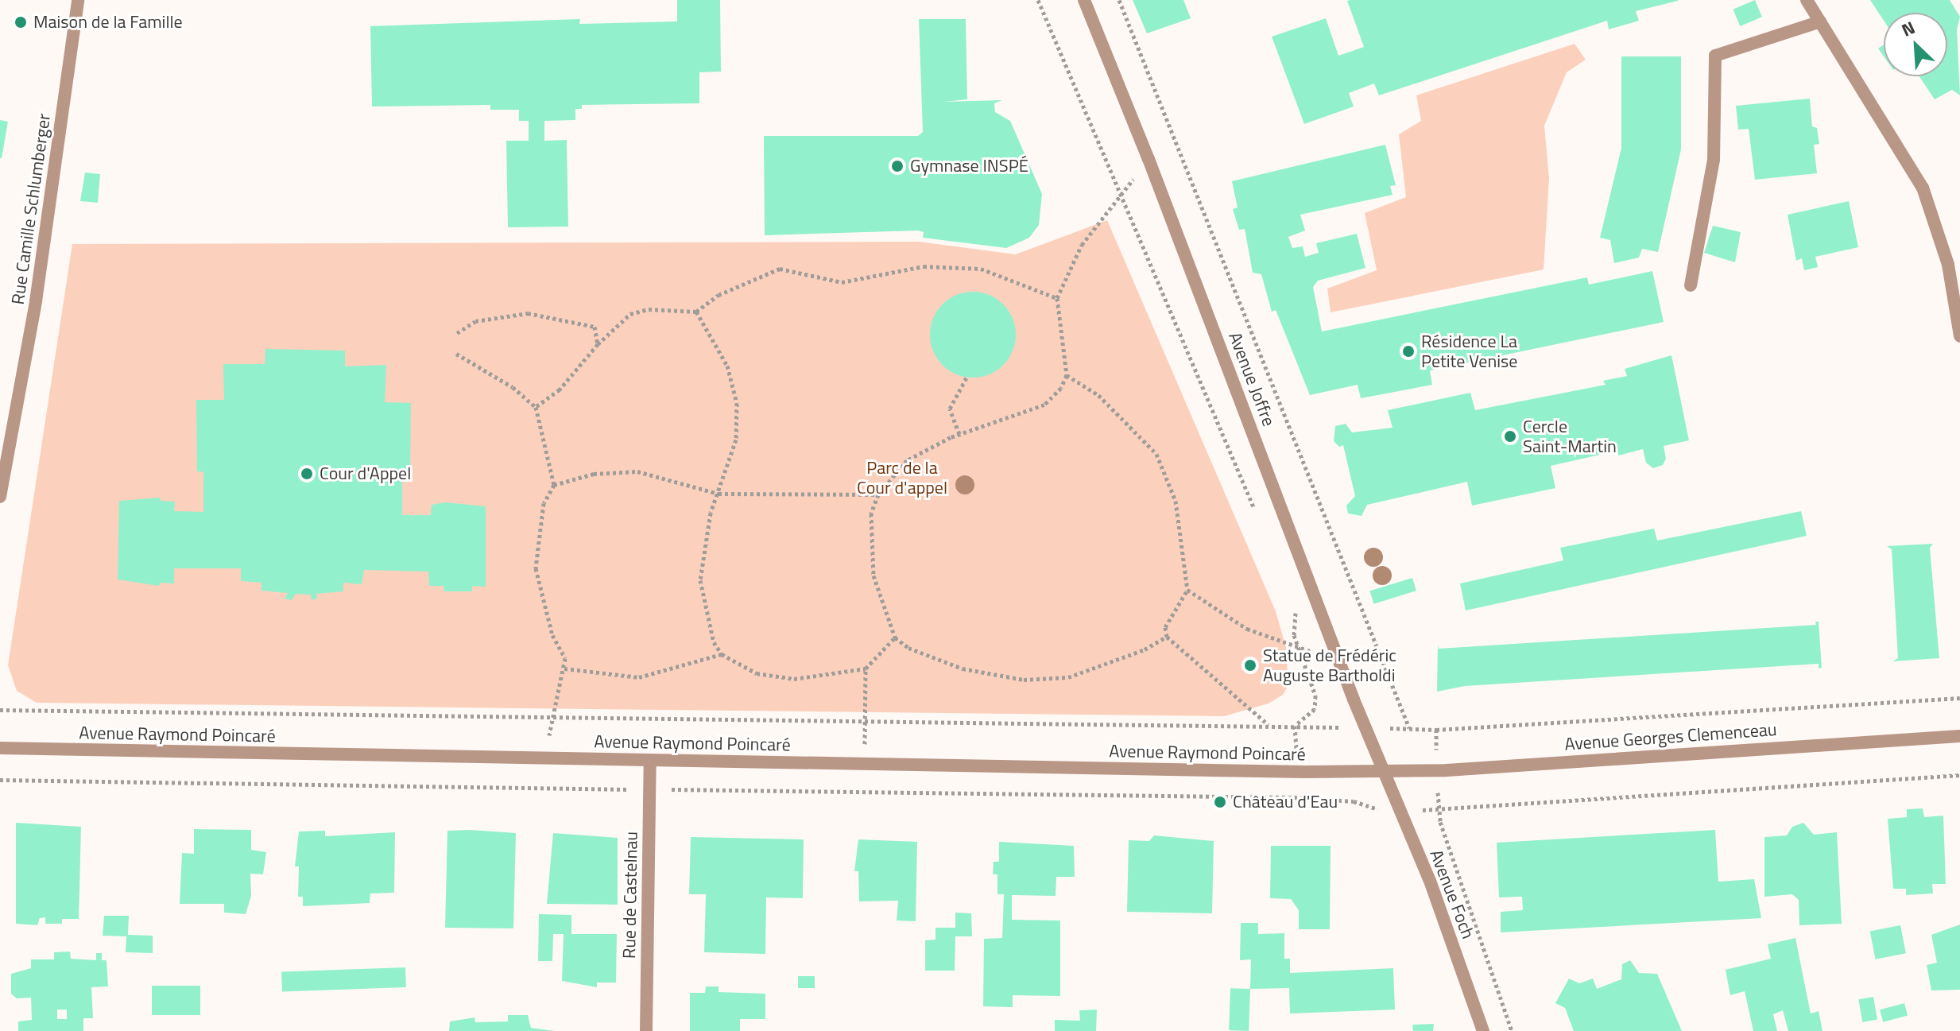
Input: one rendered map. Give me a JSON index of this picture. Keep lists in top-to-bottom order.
{
  "streets": {
    "street": [
      "Rue Camille Schlumberger",
      "Avenue Joffre",
      "Avenue Raymond Poincaré",
      "Avenue Georges Clemenceau",
      "Avenue Foch",
      "Rue de Castelnau"
    ]
  },
  "crossings": [
    ["Avenue Joffre", "Avenue Raymond Poincaré"],
    ["Avenue Joffre", "Avenue Georges Clemenceau"],
    ["Avenue Joffre", "Avenue Foch"],
    ["Avenue Raymond Poincaré", "Avenue Georges Clemenceau"],
    ["Avenue Raymond Poincaré", "Avenue Foch"],
    ["Avenue Raymond Poincaré", "Rue de Castelnau"],
    ["Avenue Georges Clemenceau", "Avenue Foch"]
  ],
  "parks": ["Parc de la Cour d'appel"],
  "places": [
    "Maison de la Famille",
    "Gymnase INSPÉ",
    "Résidence La Petite Venise",
    "Cercle Saint-Martin",
    "Cour d'Appel",
    "Statue de Frédéric Auguste Bartholdi",
    "Château d'Eau"
  ],
  "north": "top left"
}
